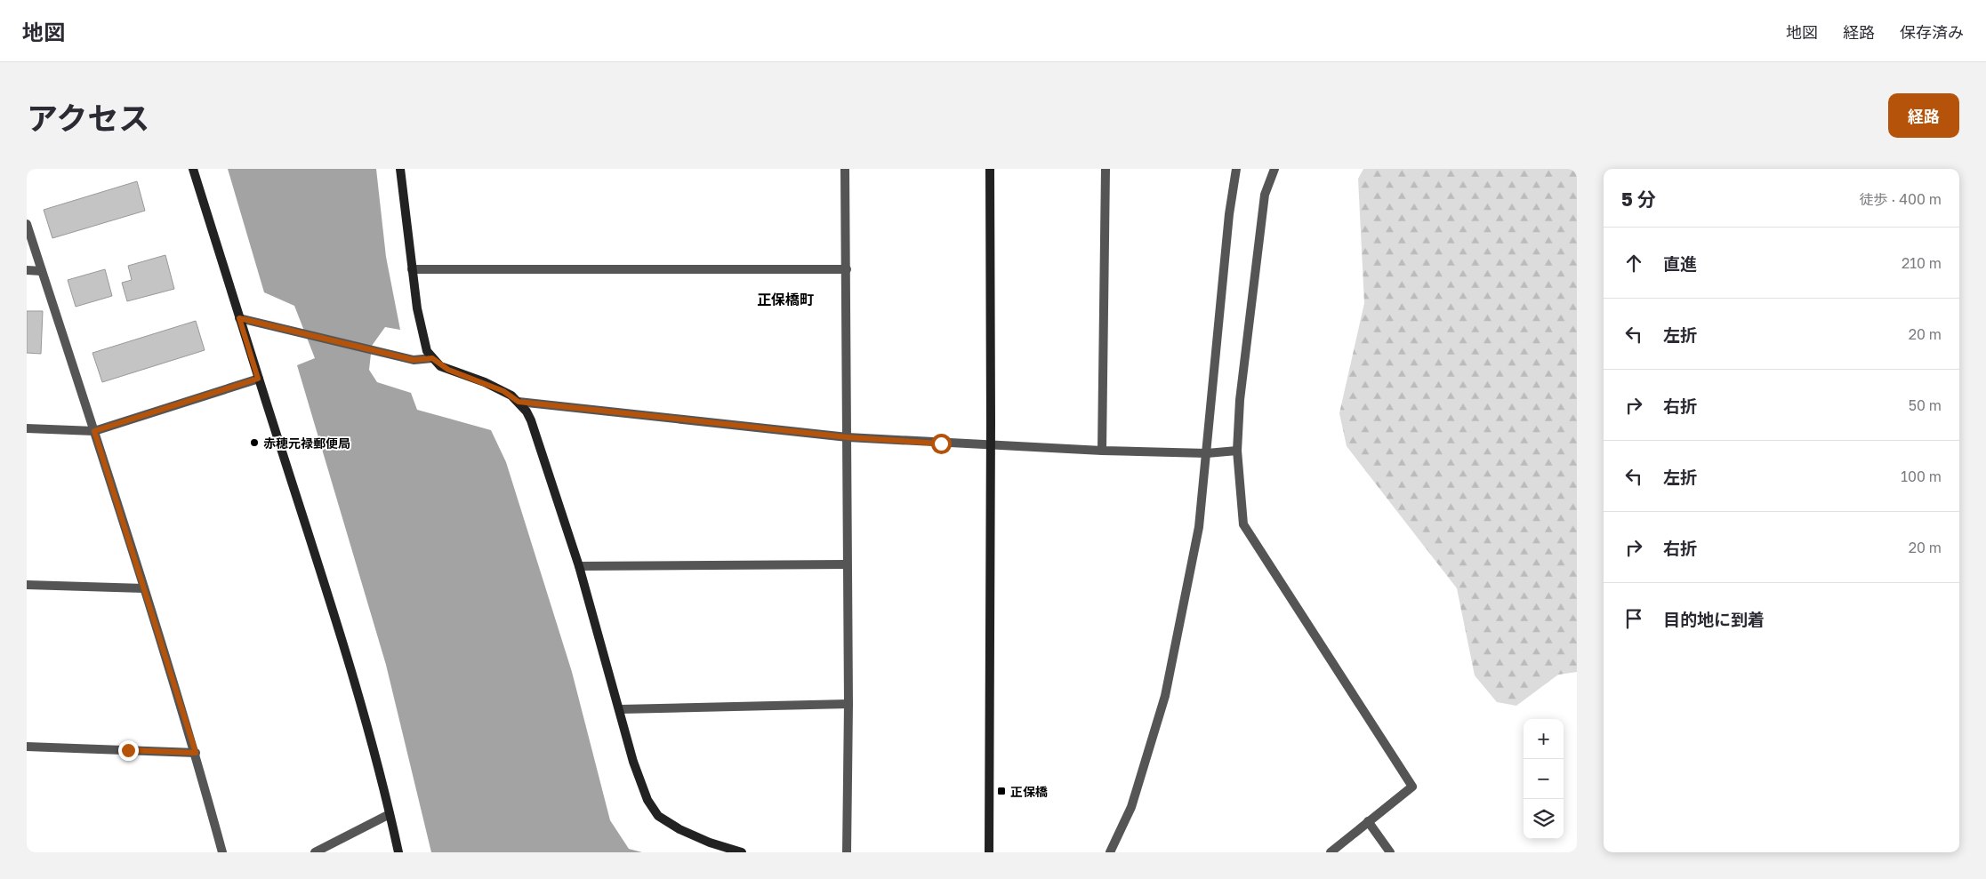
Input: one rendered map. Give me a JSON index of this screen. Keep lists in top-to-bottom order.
{
  "districts": ["正保橋町"],
  "places": {
    "other": ["赤穂元禄郵便局"],
    "transit": ["正保橋"]
  },
  "page": {
    "header": "地図",
    "nav": ["地図", "経路", "保存済み"],
    "title": "アクセス",
    "buttons": "経路",
    "heading": ["5 分", "徒歩 · 400 m"],
    "list": [
      ["直進", "210 m"],
      ["左折", "20 m"],
      ["右折", "50 m"],
      ["左折", "100 m"],
      ["右折", "20 m"],
      "目的地に到着"
    ],
    "map_buttons": ["+", "−"]
  }
}
